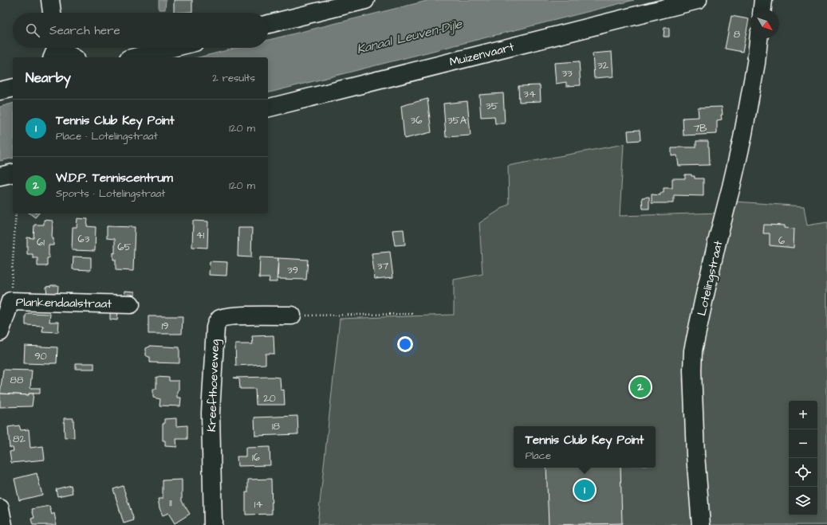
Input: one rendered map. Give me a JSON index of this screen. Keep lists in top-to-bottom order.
{
  "streets": {
    "street": [
      "Muizenvaart",
      "Lotelingstraat",
      "Plankendaalstraat",
      "Kreefthoeveweg"
    ]
  },
  "water": ["Kanaal Leuven-Dijle"],
  "house_numbers": [
    "8",
    "32",
    "33",
    "34",
    "35",
    "36",
    "35A",
    "7B",
    "41",
    "63",
    "6",
    "61",
    "65",
    "37",
    "39",
    "19",
    "90",
    "88",
    "20",
    "18",
    "82",
    "16",
    "11",
    "14"
  ],
  "north": "bottom right",
  "page": {
    "search": "Search here",
    "heading": ["Nearby", "2 results"],
    "list": [
      {
        "mark": "1",
        "name": "Tennis Club Key Point",
        "note": "Place · Lotelingstraat",
        "value": "120 m"
      },
      {
        "mark": "2",
        "name": "W.D.P. Tenniscentrum",
        "note": "Sports · Lotelingstraat",
        "value": "120 m"
      }
    ],
    "pins": ["2", "1"],
    "map_buttons": ["+", "−"],
    "popup": ["Tennis Club Key Point", "Place"]
  }
}
